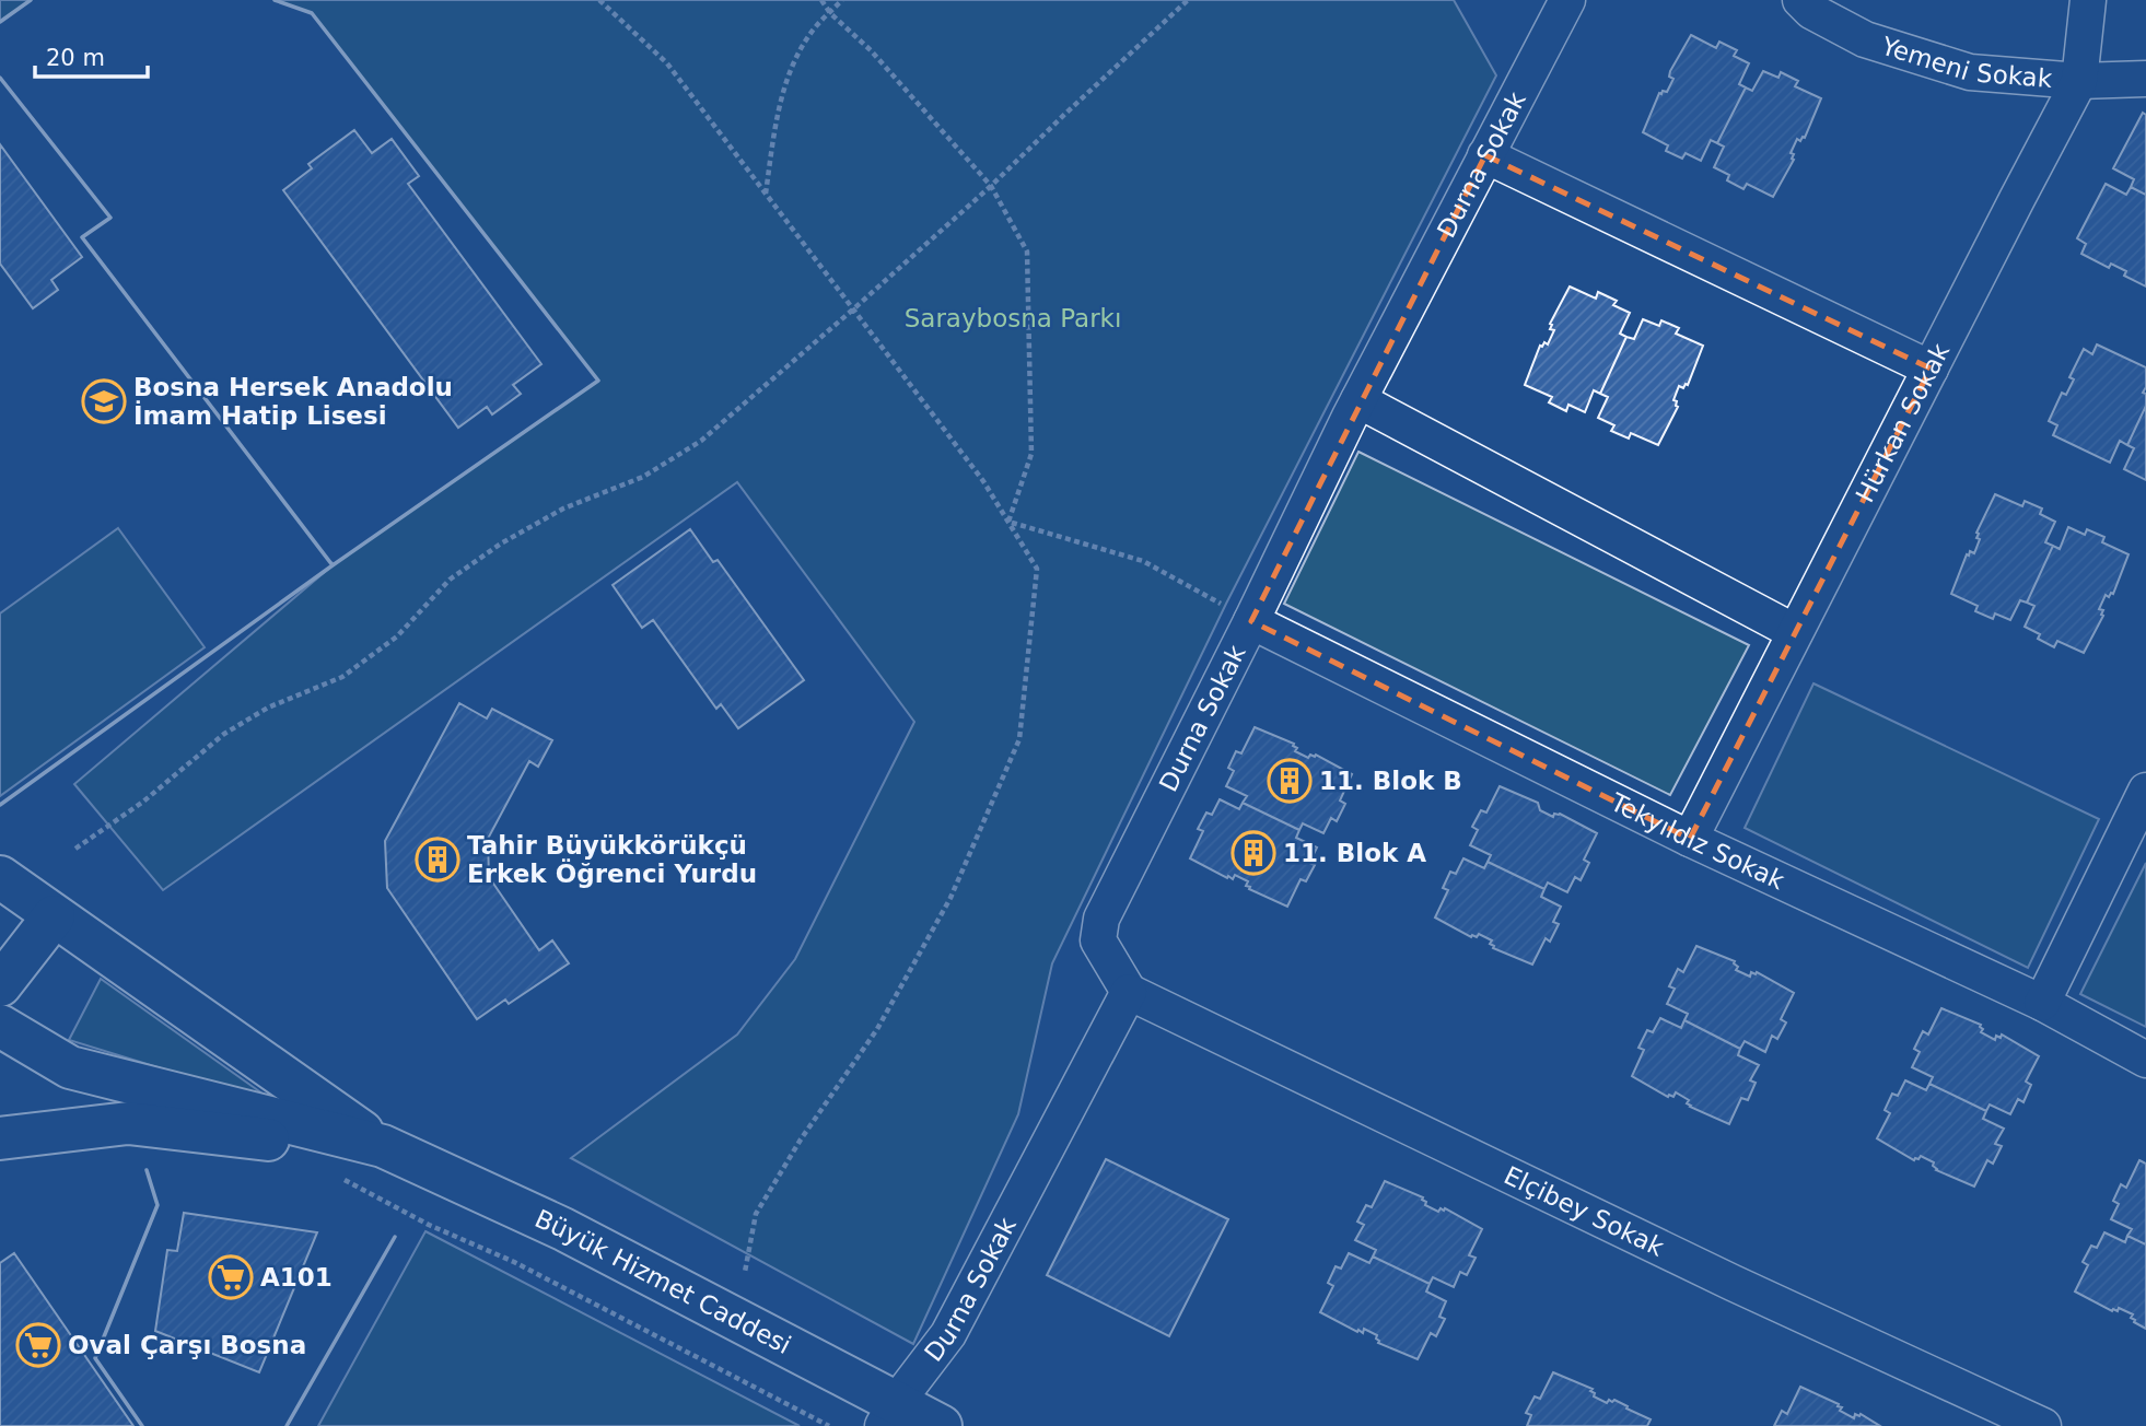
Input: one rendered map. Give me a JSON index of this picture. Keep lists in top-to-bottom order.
{
  "streets": {
    "street": [
      "Yemeni Sokak",
      "Durna Sokak",
      "Hürkan Sokak",
      "Tekyıldız Sokak",
      "Elçibey Sokak",
      "Büyük Hizmet Caddesi"
    ]
  },
  "crossings": [
    ["Yemeni Sokak", "Hürkan Sokak"],
    ["Durna Sokak", "Tekyıldız Sokak"],
    ["Durna Sokak", "Elçibey Sokak"],
    ["Durna Sokak", "Büyük Hizmet Caddesi"],
    ["Hürkan Sokak", "Tekyıldız Sokak"]
  ],
  "parks": ["Saraybosna Parkı"],
  "places": {
    "school or university": ["Bosna Hersek Anadolu İmam Hatip Lisesi"],
    "building": ["11. Blok B", "11. Blok A", "Tahir Büyükkörükçü Erkek Öğrenci Yurdu"],
    "supermarket": ["A101", "Oval Çarşı Bosna"]
  },
  "scale_bar": "20 m"
}
